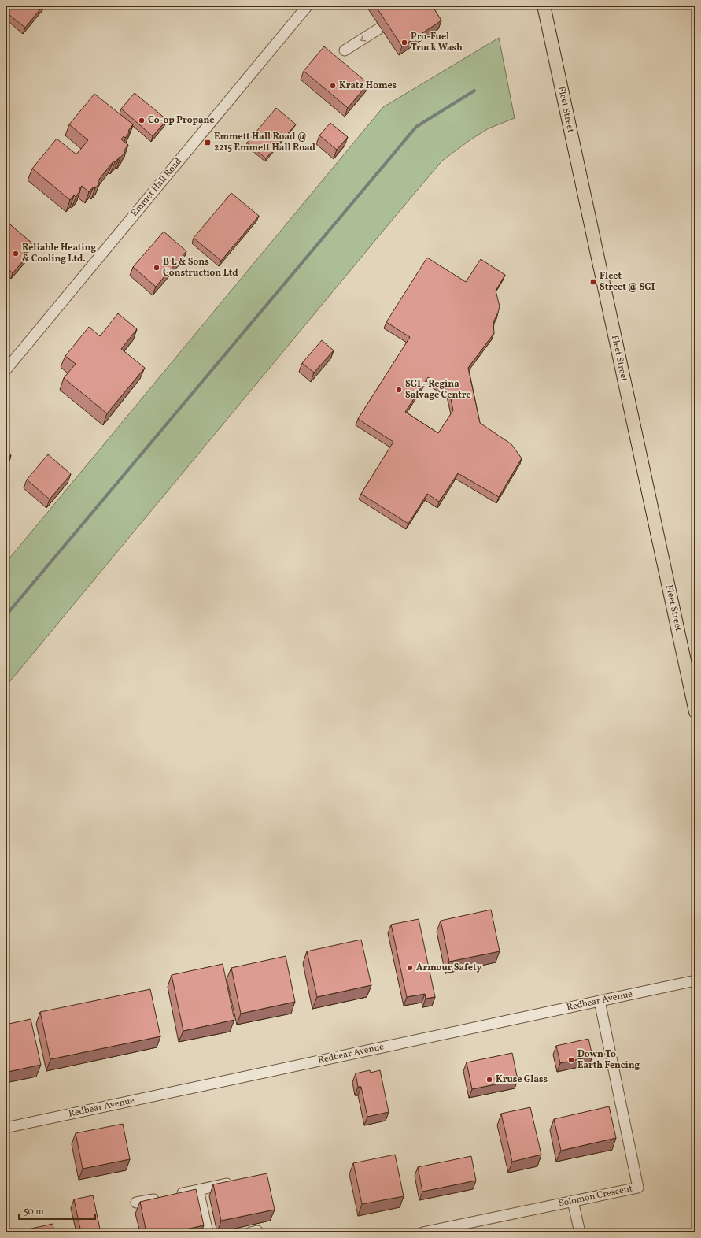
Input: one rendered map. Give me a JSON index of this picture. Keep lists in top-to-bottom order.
{
  "streets": {
    "main road": ["Fleet Street"],
    "street": ["Emmet Hall Road", "Redbear Avenue", "Solomon Crescent"]
  },
  "crossings": [
    ["Redbear Avenue", "Solomon Crescent"]
  ],
  "places": {
    "other": [
      "Pro-Fuel Truck Wash",
      "Kratz Homes",
      "Co-op Propane",
      "Reliable Heating & Cooling Ltd.",
      "B L & Sons Construction Ltd",
      "SGI - Regina Salvage Centre",
      "Armour Safety",
      "Down To Earth Fencing",
      "Kruse Glass"
    ],
    "transit": ["Emmett Hall Road @ 2215 Emmett Hall Road", "Fleet Street @ SGI"]
  },
  "scale_bar": "50 m"
}
